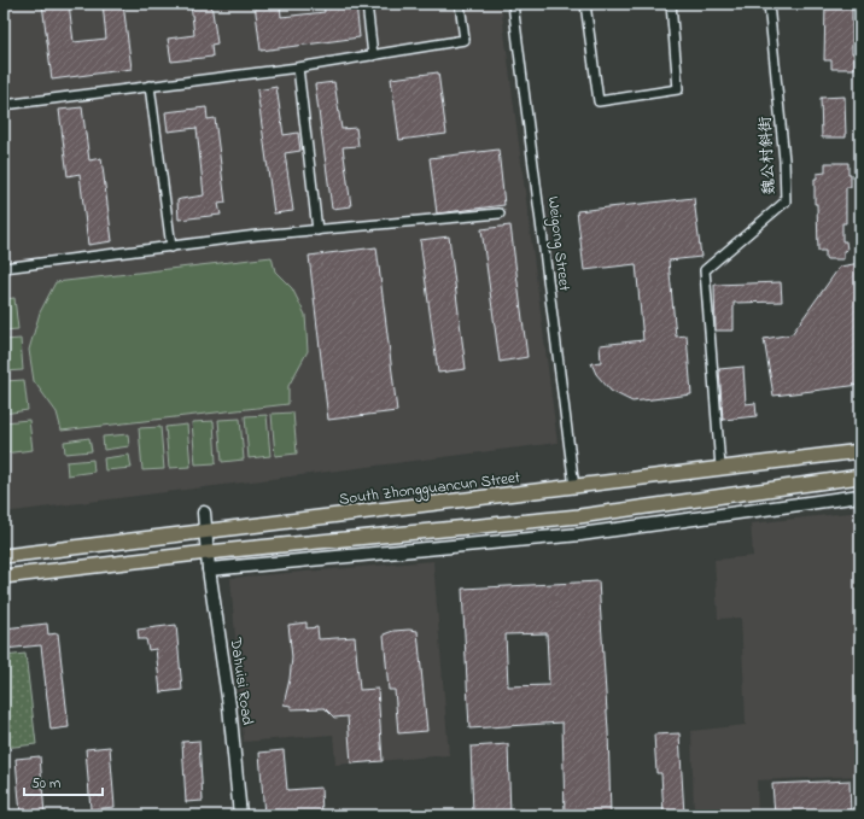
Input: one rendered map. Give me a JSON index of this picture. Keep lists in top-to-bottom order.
{
  "streets": {
    "main road": ["South Zhongguancun Street"],
    "street": ["魏公村斜街", "Weigong Street", "Dahuisi Road"]
  },
  "crossings": [
    ["魏公村斜街", "South Zhongguancun Street"],
    ["Weigong Street", "South Zhongguancun Street"],
    ["South Zhongguancun Street", "Dahuisi Road"]
  ],
  "scale_bar": "50 m"
}
